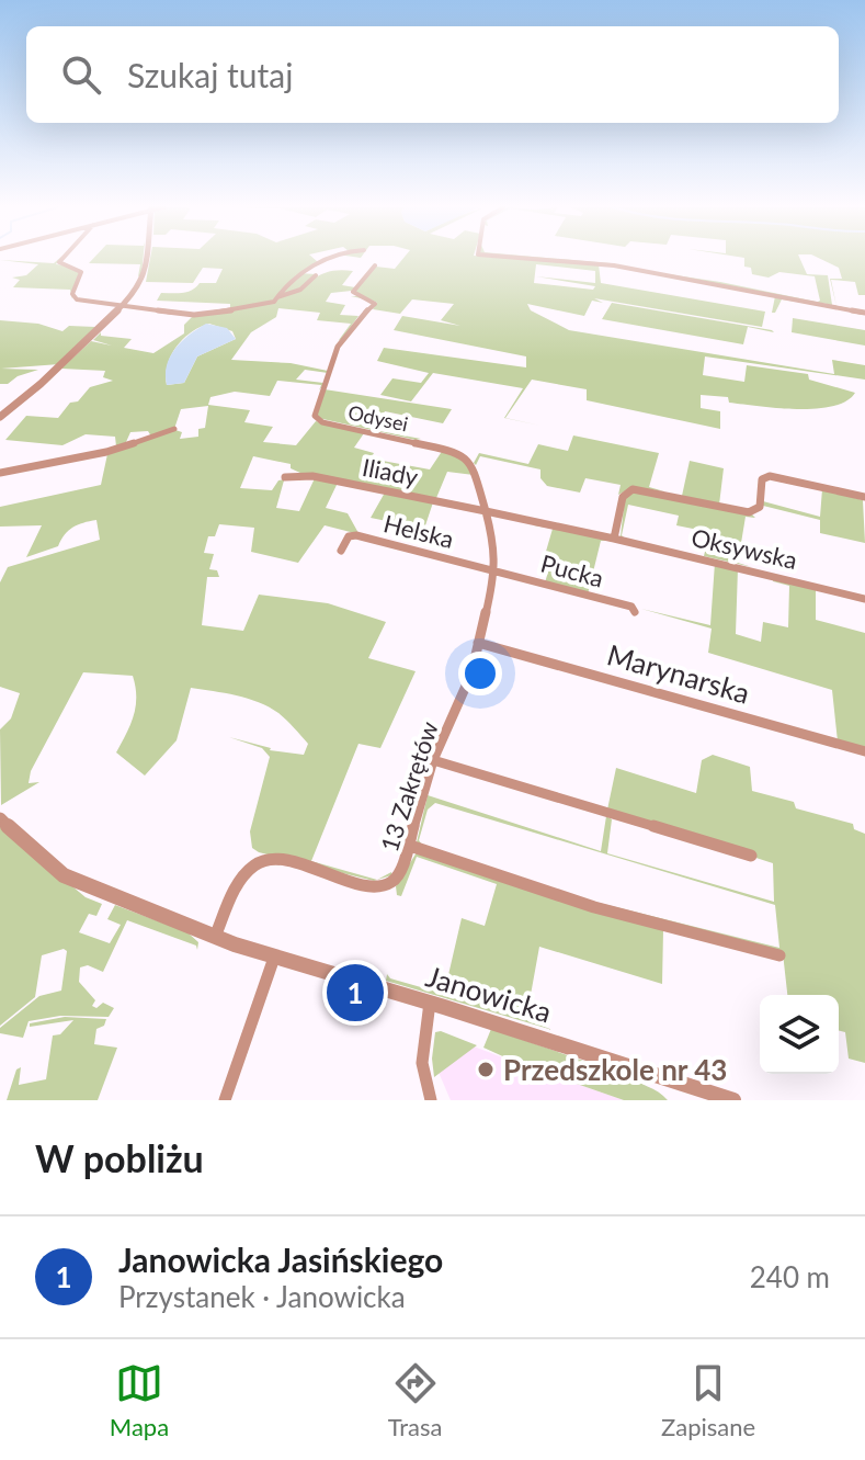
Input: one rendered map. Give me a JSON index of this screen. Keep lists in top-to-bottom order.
{
  "streets": {
    "street": [
      "Odysei",
      "Iliady",
      "Helska",
      "Oksywska",
      "Pucka",
      "Marynarska",
      "13 Zakrętów",
      "Janowicka"
    ]
  },
  "crossings": [
    ["Odysei", "Iliady"],
    ["Odysei", "13 Zakrętów"],
    ["Iliady", "13 Zakrętów"],
    ["Helska", "Pucka"],
    ["Helska", "13 Zakrętów"],
    ["Pucka", "13 Zakrętów"],
    ["Marynarska", "13 Zakrętów"],
    ["13 Zakrętów", "Janowicka"]
  ],
  "places": ["Przedszkole nr 43"],
  "page": {
    "search": "Szukaj tutaj",
    "pins": "1",
    "heading": "W pobliżu",
    "list": [
      {
        "mark": "1",
        "name": "Janowicka Jasińskiego",
        "note": "Przystanek · Janowicka",
        "value": "240 m"
      }
    ],
    "nav": ["Mapa", "Trasa", "Zapisane"]
  }
}
